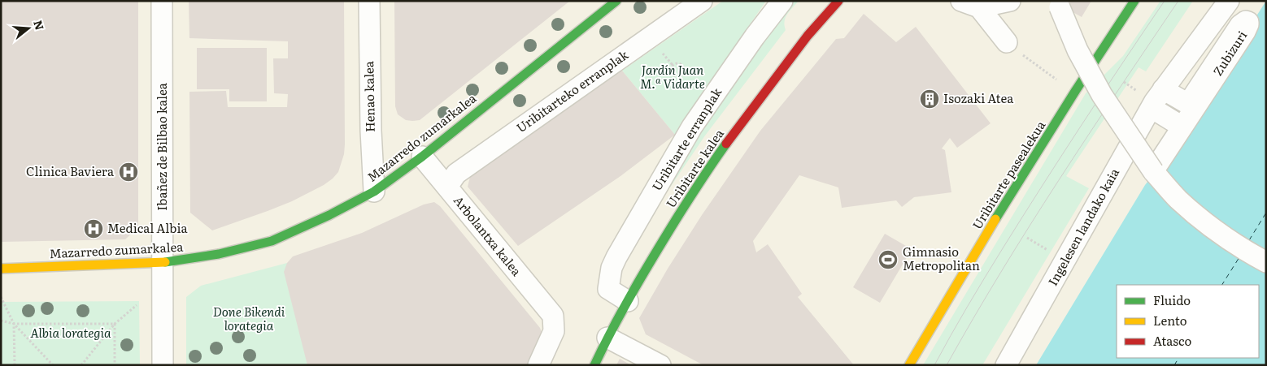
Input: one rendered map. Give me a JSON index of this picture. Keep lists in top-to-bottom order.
{
  "streets": {
    "street": [
      "Zubizuri",
      "Uribitarteko erranplak",
      "Henao kalea",
      "Mazarredo zumarkalea",
      "Uribitarte erranplak",
      "Ibañez de Bilbao kalea",
      "Uribitarte kalea",
      "Uribitarte pasealekua",
      "Ingelesen landako kaia",
      "Arbolantxa kalea"
    ]
  },
  "crossings": [
    ["Zubizuri", "Ingelesen landako kaia"],
    ["Uribitarteko erranplak", "Arbolantxa kalea"],
    ["Henao kalea", "Mazarredo zumarkalea"],
    ["Mazarredo zumarkalea", "Ibañez de Bilbao kalea"],
    ["Mazarredo zumarkalea", "Arbolantxa kalea"],
    ["Uribitarte erranplak", "Uribitarte kalea"]
  ],
  "parks": ["Jardín Juan M.ª Vidarte", "Done Bikendi lorategia", "Albia lorategia"],
  "places": {
    "building": ["Isozaki Atea"],
    "hospital": ["Clinica Baviera", "Medical Albia"],
    "sports": ["Gimnasio Metropolitan"]
  },
  "legend": ["Fluido", "Lento", "Atasco"],
  "north": "right"
}
